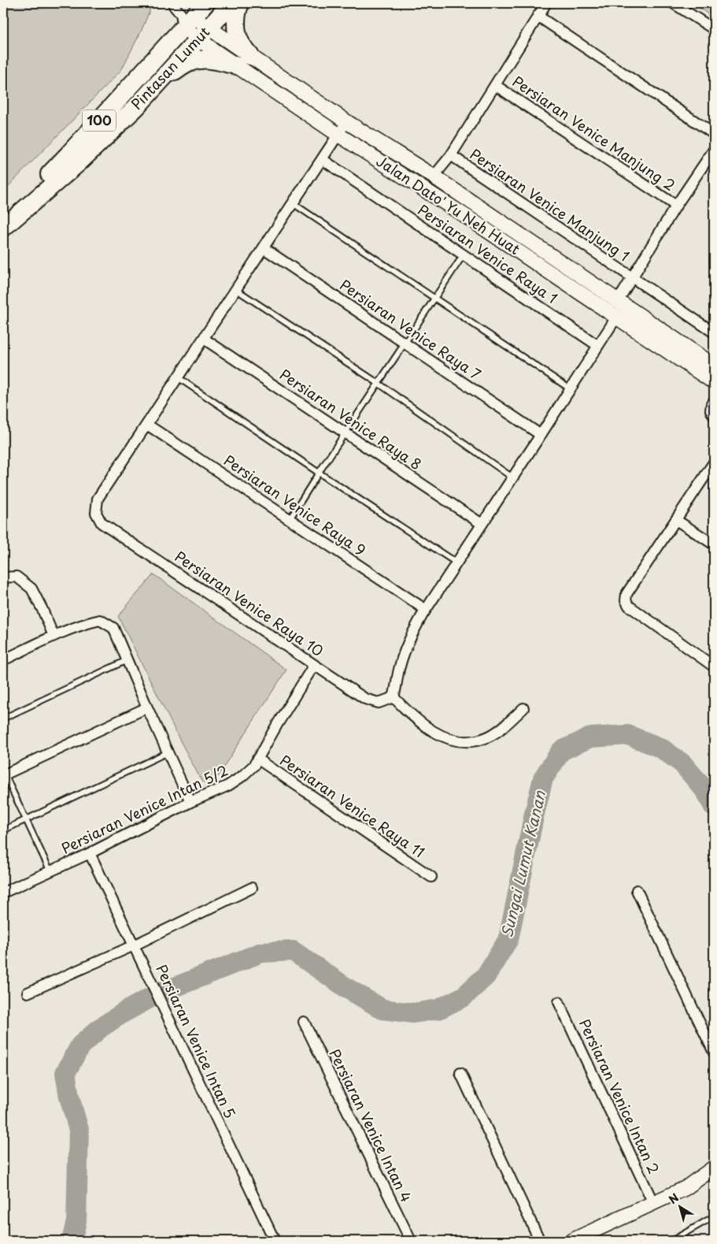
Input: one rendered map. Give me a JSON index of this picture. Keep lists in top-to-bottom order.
{
  "streets": {
    "highway": ["Pintasan Lumut", "100"],
    "main road": ["Jalan Dato' Yu Neh Huat"],
    "street": [
      "Persiaran Venice Manjung 2",
      "Persiaran Venice Manjung 1",
      "Persiaran Venice Raya 1",
      "Persiaran Venice Raya 7",
      "Persiaran Venice Raya 8",
      "Persiaran Venice Raya 9",
      "Persiaran Venice Raya 10",
      "Persiaran Venice Raya 11",
      "Persiaran Venice Intan 5/2",
      "Persiaran Venice Intan 5",
      "Persiaran Venice Intan 2",
      "Persiaran Venice Intan 4"
    ]
  },
  "crossings": [
    ["Pintasan Lumut", "Jalan Dato' Yu Neh Huat"],
    ["Persiaran Venice Raya 9", "Persiaran Venice Raya 10"],
    ["Persiaran Venice Raya 10", "Persiaran Venice Intan 5/2"],
    ["Persiaran Venice Raya 11", "Persiaran Venice Intan 5/2"],
    ["Persiaran Venice Intan 5/2", "Persiaran Venice Intan 5"]
  ],
  "water": ["Sungai Lumut Kanan"],
  "north": "top left"
}
